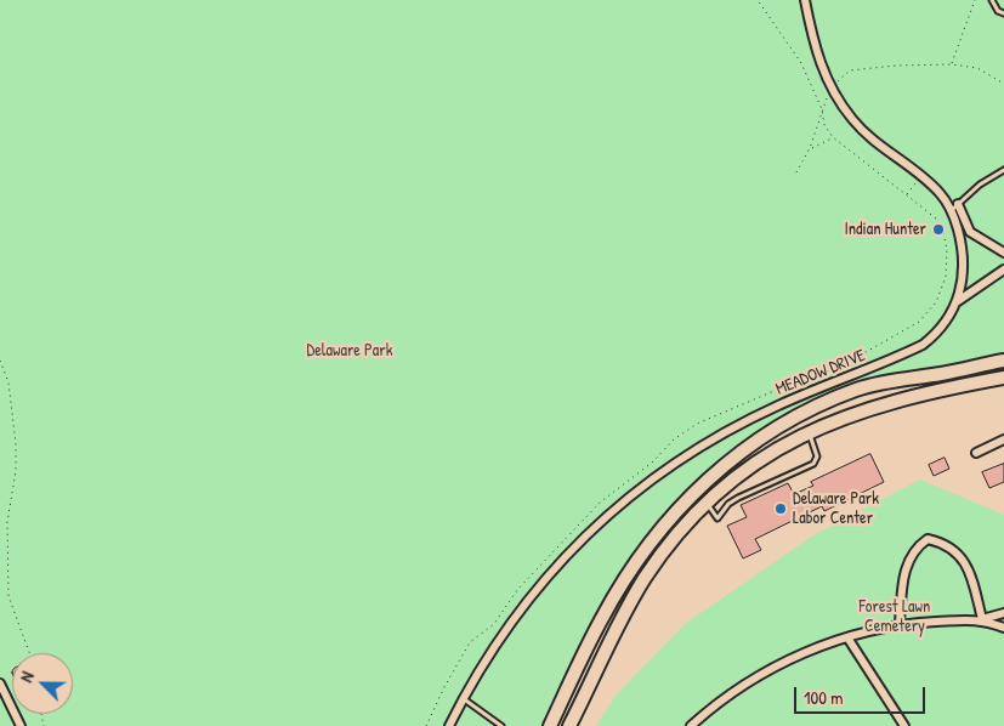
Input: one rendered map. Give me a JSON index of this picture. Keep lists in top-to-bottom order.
{
  "streets": {
    "street": ["MEADOW DRIVE"]
  },
  "parks": ["Delaware Park", "Forest Lawn Cemetery"],
  "places": ["Indian Hunter", "Delaware Park Labor Center"],
  "scale_bar": "100 m",
  "north": "top left"
}
